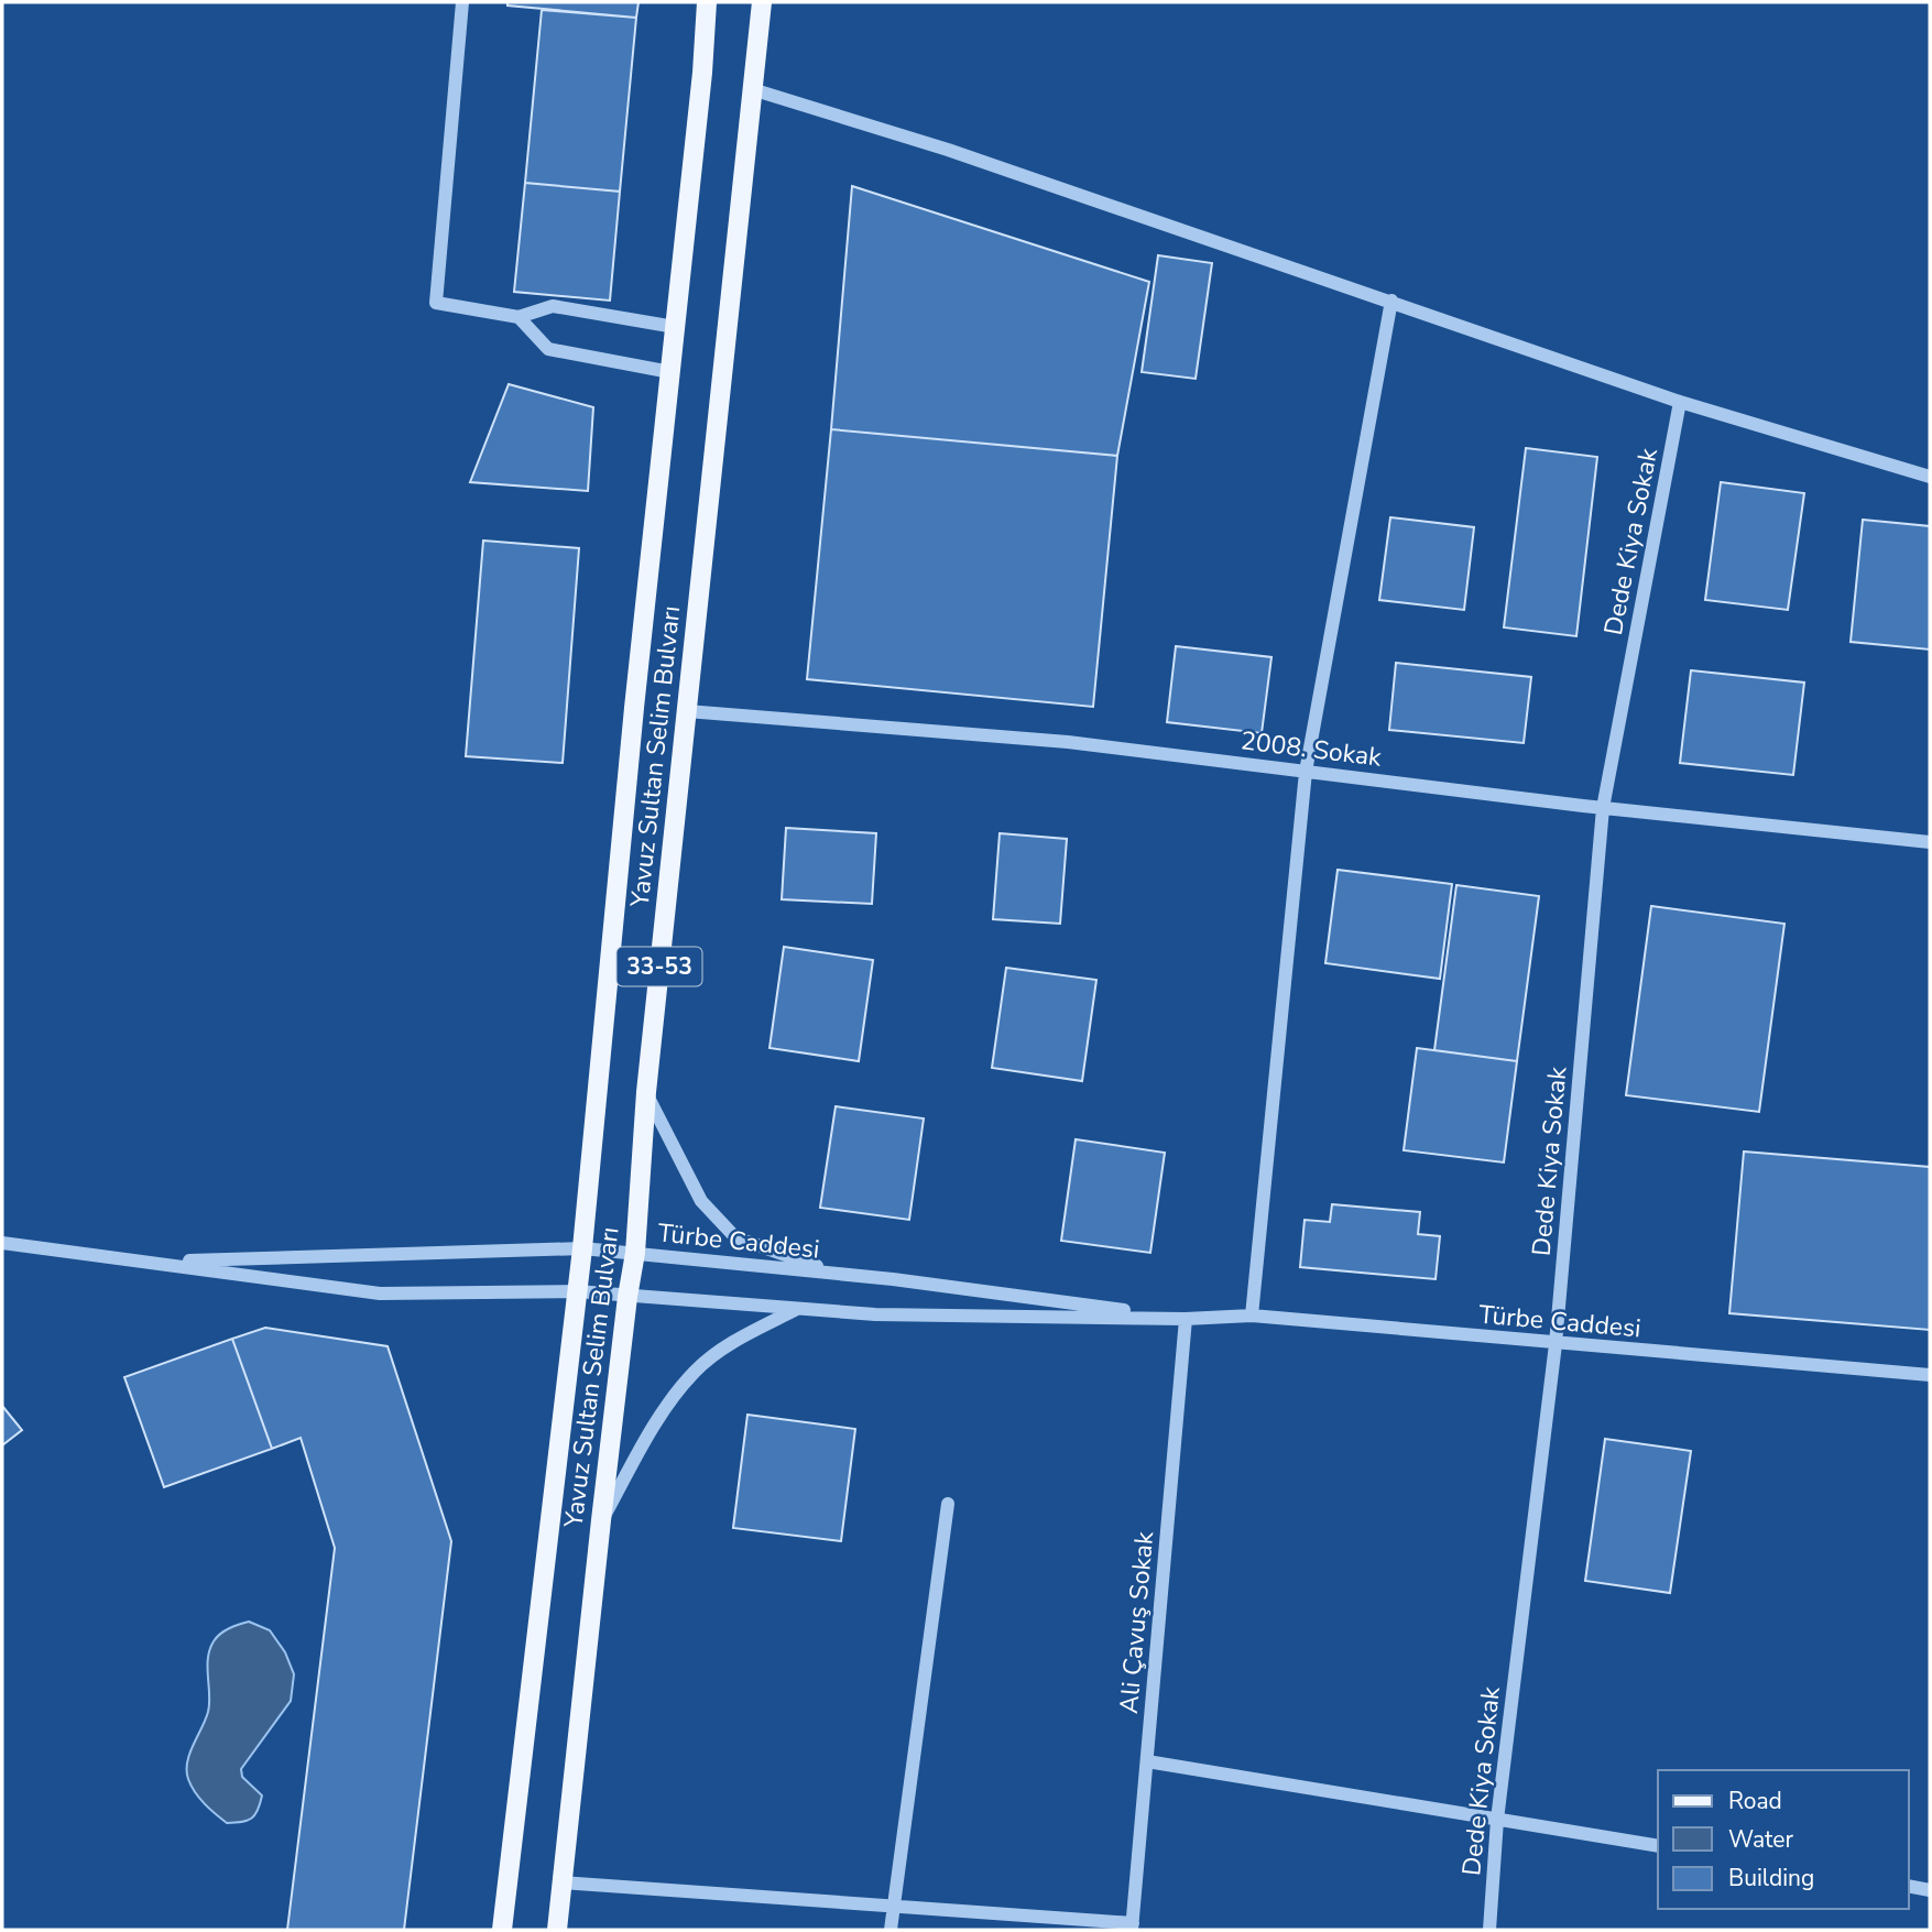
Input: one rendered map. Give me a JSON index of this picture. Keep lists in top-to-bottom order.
{
  "streets": {
    "main road": ["Yavuz Sultan Selim Bulvarı", "33-53"],
    "street": [
      "Dede Kiya Sokak",
      "2008. Sokak",
      "Türbe Caddesi",
      "Ali Çavuş Sokak"
    ]
  },
  "crossings": [
    ["Dede Kiya Sokak", "2008. Sokak"],
    ["Dede Kiya Sokak", "Türbe Caddesi"],
    ["2008. Sokak", "Yavuz Sultan Selim Bulvarı"],
    ["Yavuz Sultan Selim Bulvarı", "Türbe Caddesi"],
    ["Türbe Caddesi", "Ali Çavuş Sokak"]
  ],
  "legend": ["Road", "Water", "Building"]
}
